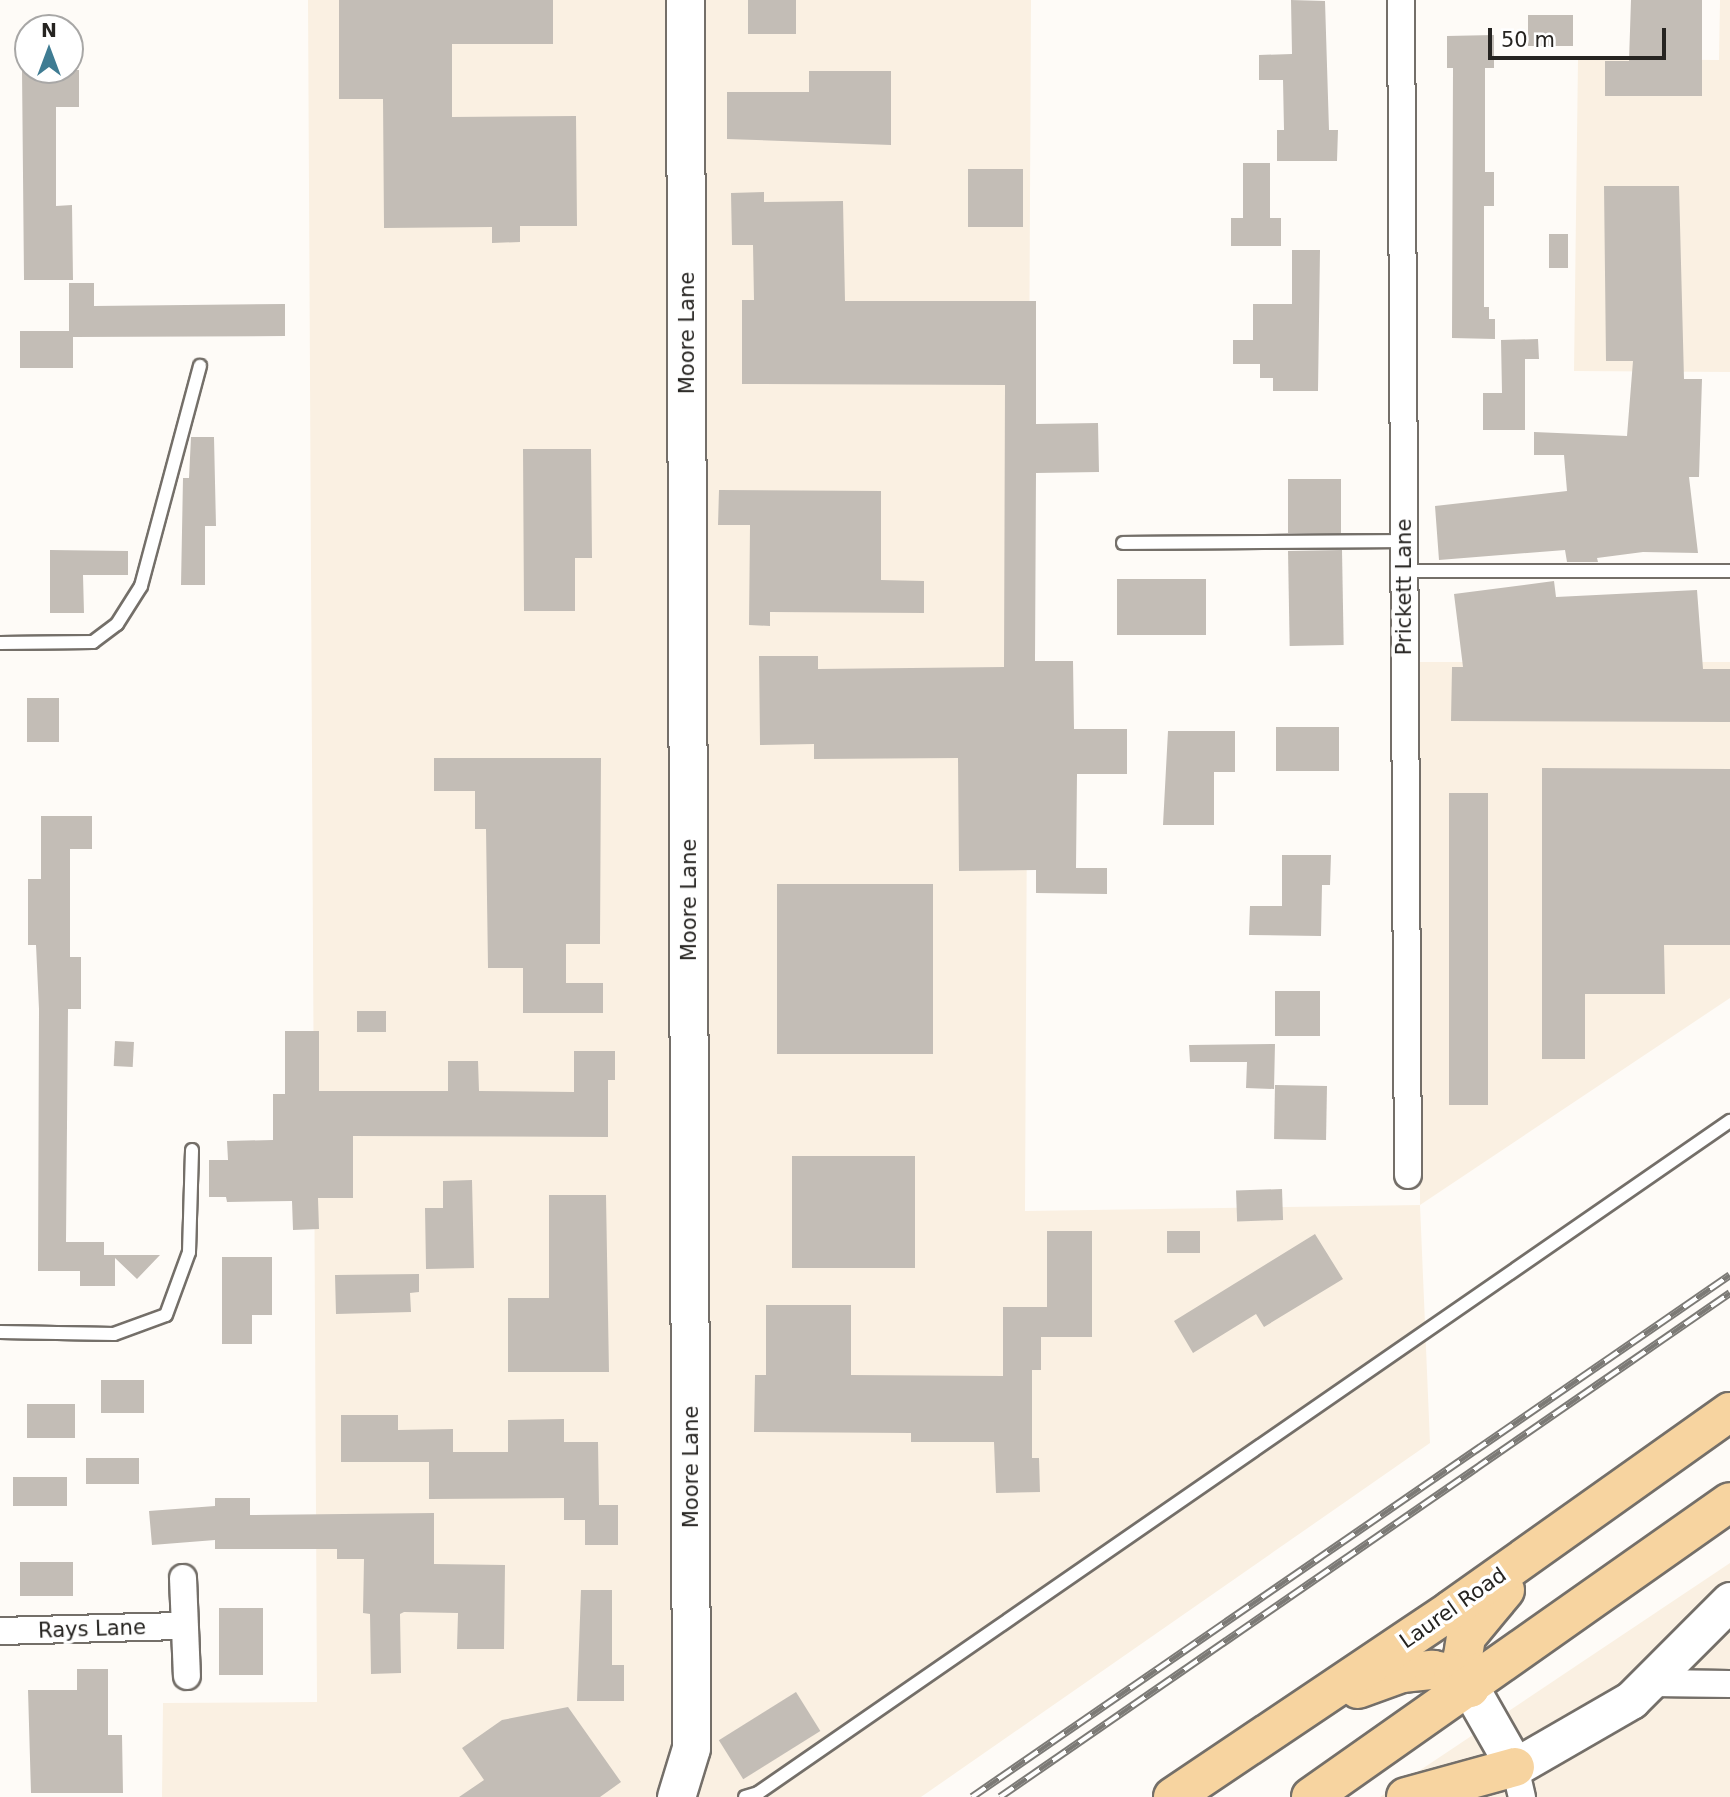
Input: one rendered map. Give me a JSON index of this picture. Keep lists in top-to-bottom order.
{
  "streets": {
    "main road": ["Laurel Road"],
    "street": ["Moore Lane", "Prickett Lane", "Rays Lane"]
  },
  "scale_bar": "50 m",
  "north": "top"
}
